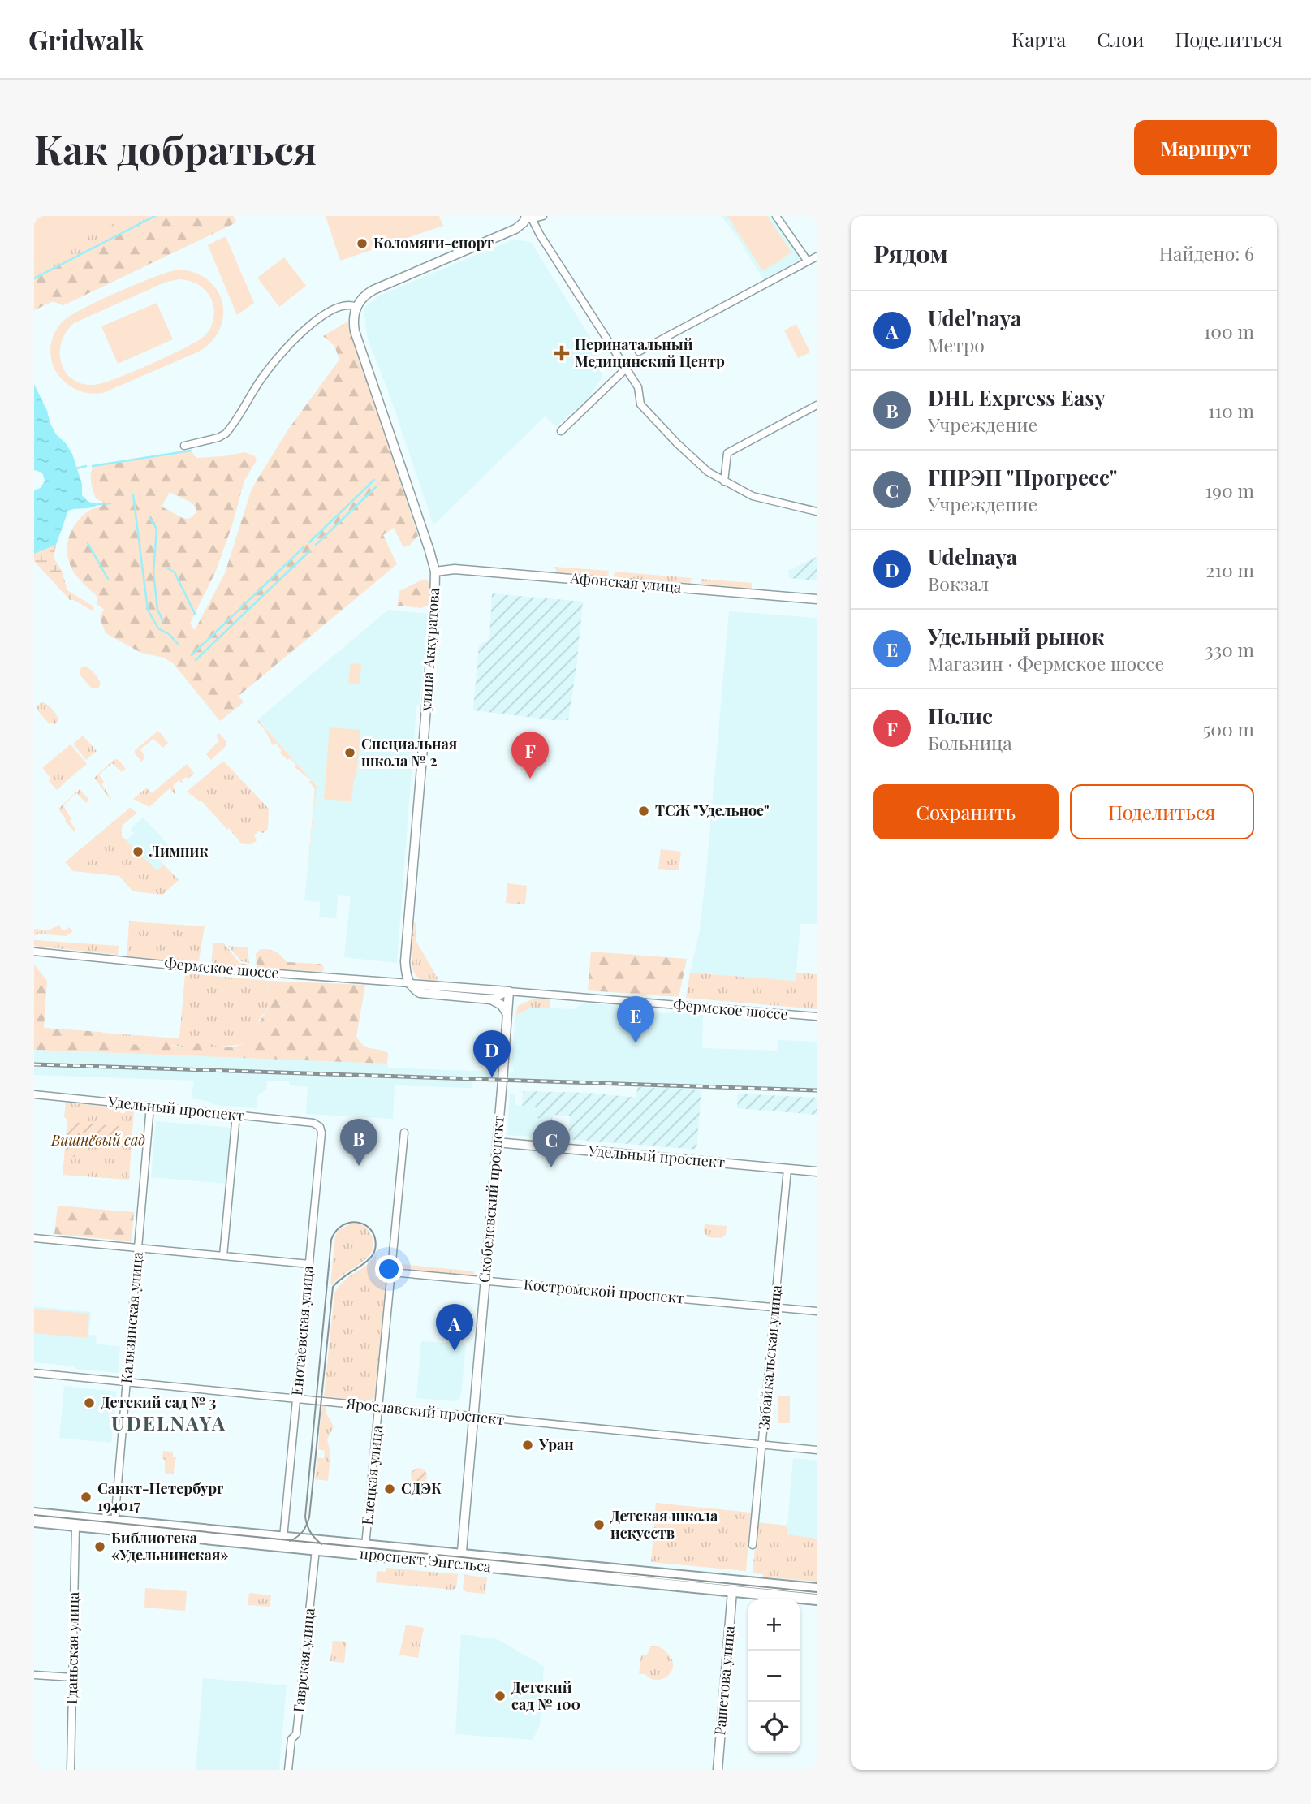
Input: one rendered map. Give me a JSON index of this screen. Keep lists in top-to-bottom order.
{
  "streets": {
    "main road": ["проспект Энгельса"],
    "street": [
      "Афонская улица",
      "улица Аккуратова",
      "Фермское шоссе",
      "Удельный проспект",
      "Скобелевский проспект",
      "Костромской проспект",
      "Калязинская улица",
      "Енотаевская улица",
      "Забайкальская улица",
      "Ярославский проспект",
      "Елецкая улица",
      "Гданьская улица",
      "Гаврская улица",
      "Рашетова улица"
    ]
  },
  "crossings": [
    ["Афонская улица", "улица Аккуратова"],
    ["улица Аккуратова", "Фермское шоссе"],
    ["Фермское шоссе", "Скобелевский проспект"],
    ["Удельный проспект", "Скобелевский проспект"],
    ["Удельный проспект", "Калязинская улица"],
    ["Удельный проспект", "Енотаевская улица"],
    ["Удельный проспект", "Забайкальская улица"],
    ["Скобелевский проспект", "Костромской проспект"],
    ["Скобелевский проспект", "Ярославский проспект"],
    ["Скобелевский проспект", "проспект Энгельса"],
    ["Костромской проспект", "Забайкальская улица"],
    ["Костромской проспект", "Елецкая улица"],
    ["Калязинская улица", "Ярославский проспект"],
    ["Калязинская улица", "проспект Энгельса"],
    ["Енотаевская улица", "Ярославский проспект"],
    ["Енотаевская улица", "проспект Энгельса"],
    ["Забайкальская улица", "Ярославский проспект"],
    ["Ярославский проспект", "Елецкая улица"],
    ["Елецкая улица", "проспект Энгельса"],
    ["проспект Энгельса", "Гданьская улица"],
    ["проспект Энгельса", "Гаврская улица"],
    ["проспект Энгельса", "Рашетова улица"]
  ],
  "districts": ["UDELNAYA"],
  "parks": ["Вишнёвый сад"],
  "places": {
    "other": [
      "Коломяги-спорт",
      "Специальная школа № 2",
      "ТСЖ \"Удельное\"",
      "Лимпик",
      "Детский сад № 3",
      "Уран",
      "СДЭК",
      "Санкт-Петербург 194017",
      "Детская школа искусств",
      "Библиотека «Удельнинская»",
      "Детский сад № 100"
    ],
    "health": ["Перинатальный Медицинский Центр"]
  },
  "page": {
    "header": "Gridwalk",
    "nav": ["Карта", "Слои", "Поделиться"],
    "buttons": [
      "Маршрут",
      ["Сохранить", "Поделиться"]
    ],
    "title": "Как добраться",
    "heading": ["Рядом", "Найдено: 6"],
    "list": [
      {
        "mark": "A",
        "name": "Udel'naya",
        "note": "Метро",
        "value": "100 m"
      },
      {
        "mark": "B",
        "name": "DHL Express Easy",
        "note": "Учреждение",
        "value": "110 m"
      },
      {
        "mark": "C",
        "name": "ГПРЭП \"Прогресс\"",
        "note": "Учреждение",
        "value": "190 m"
      },
      {
        "mark": "D",
        "name": "Udelnaya",
        "note": "Вокзал",
        "value": "210 m"
      },
      {
        "mark": "E",
        "name": "Удельный рынок",
        "note": "Магазин · Фермское шоссе",
        "value": "330 m"
      },
      {
        "mark": "F",
        "name": "Полис",
        "note": "Больница",
        "value": "500 m"
      }
    ],
    "pins": [
      "F",
      "E",
      "D",
      "B",
      "C",
      "A"
    ],
    "map_buttons": ["+", "−"]
  }
}
